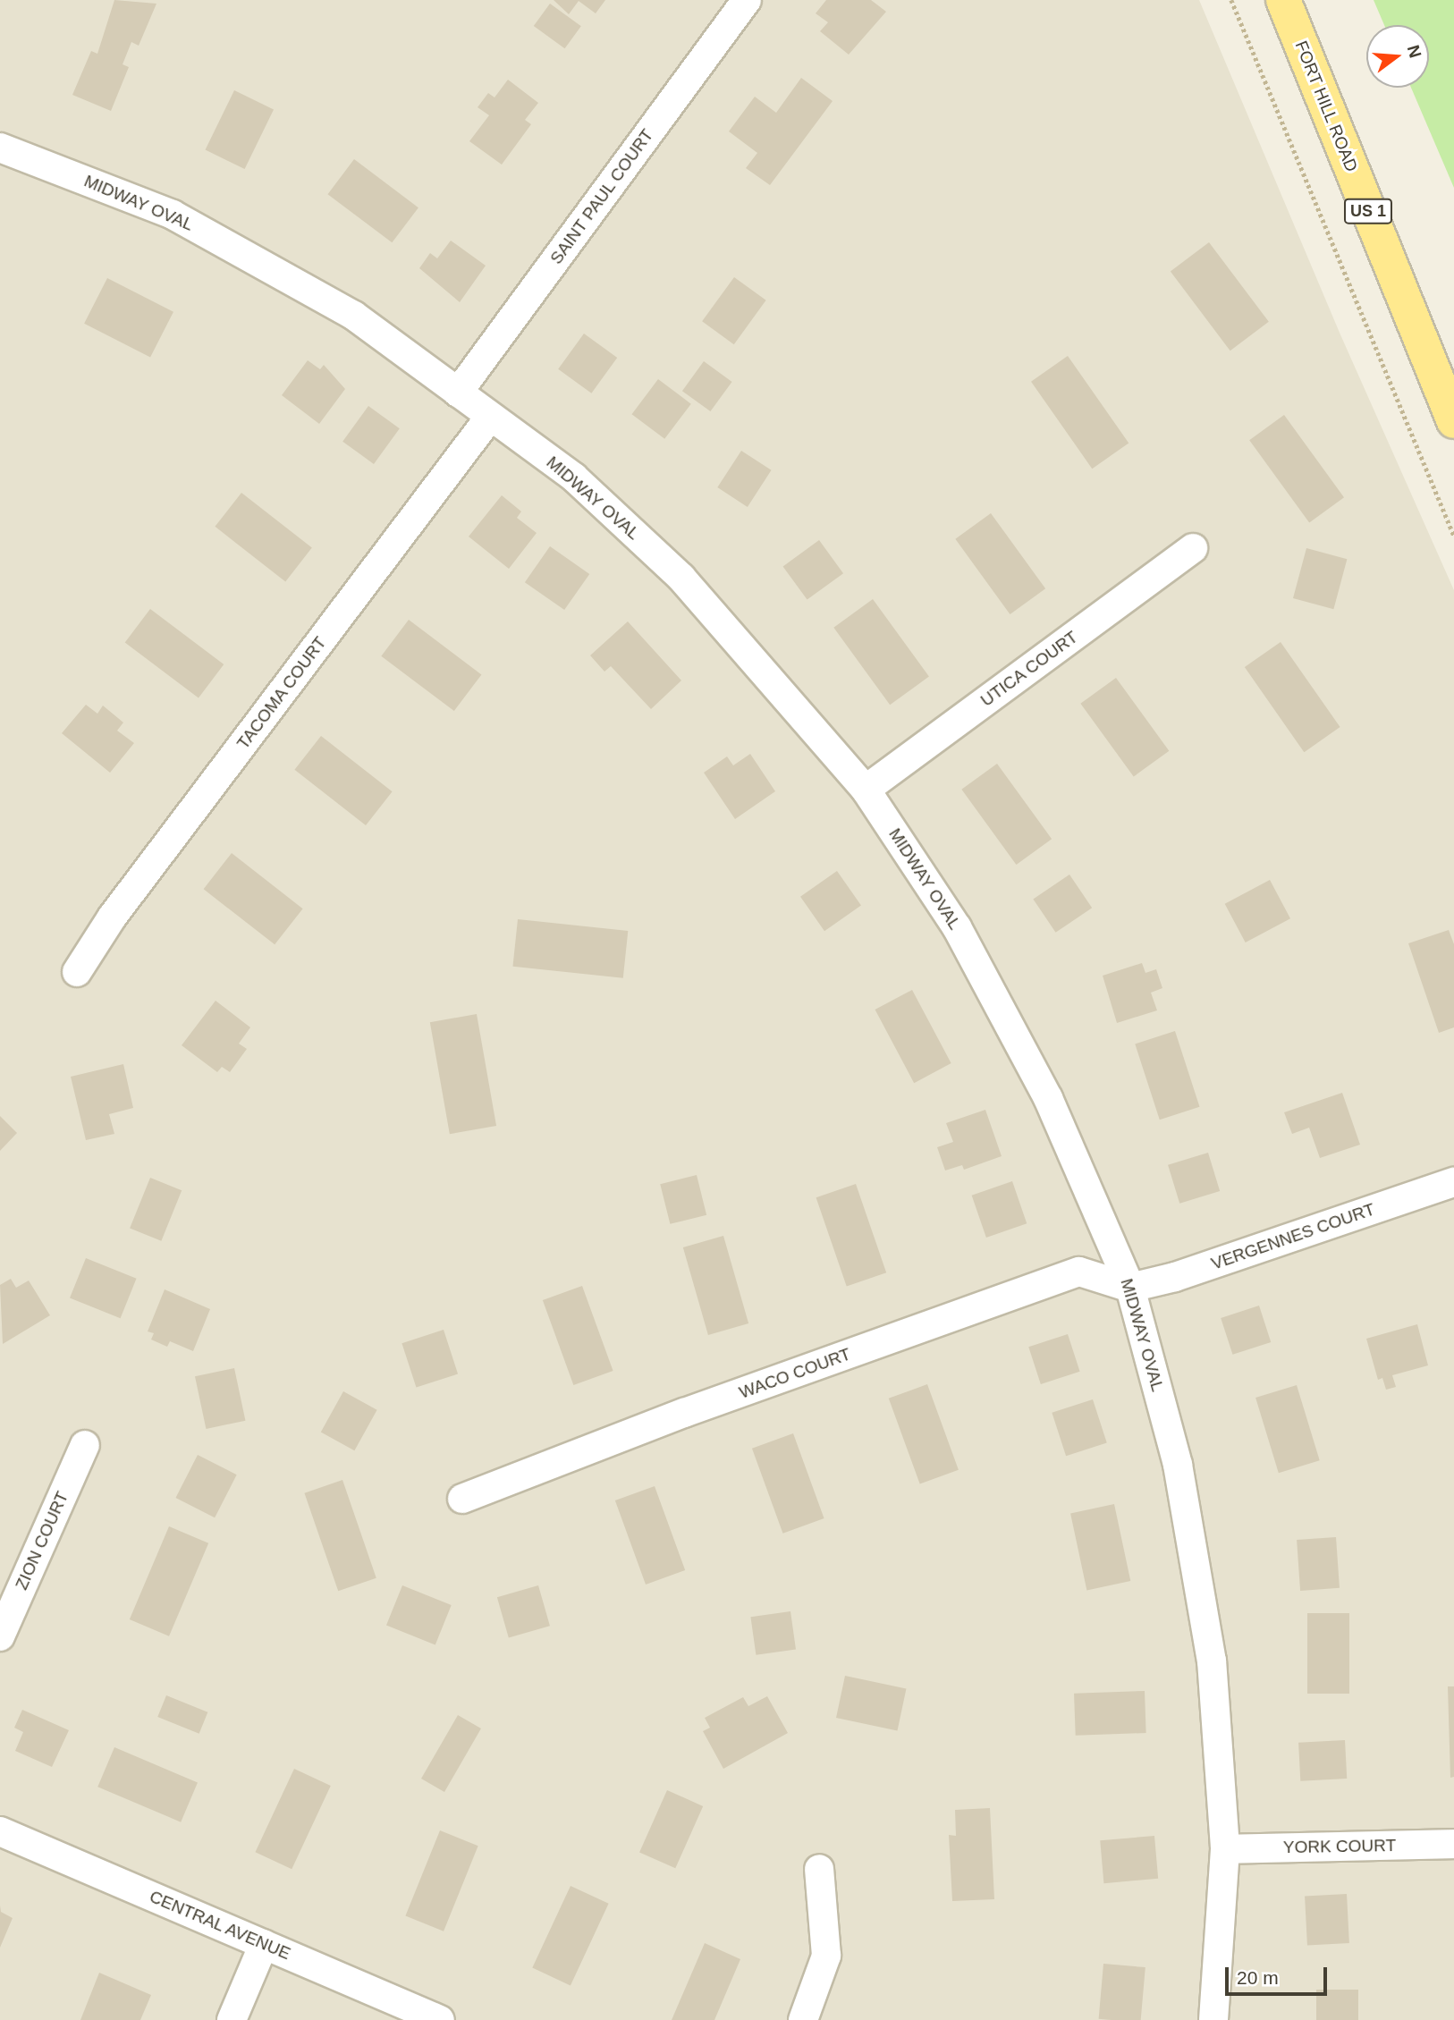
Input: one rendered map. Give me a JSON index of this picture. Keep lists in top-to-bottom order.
{
  "streets": {
    "main road": ["FORT HILL ROAD", "US 1"],
    "street": [
      "SAINT PAUL COURT",
      "MIDWAY OVAL",
      "UTICA COURT",
      "TACOMA COURT",
      "VERGENNES COURT",
      "WACO COURT",
      "ZION COURT",
      "YORK COURT",
      "CENTRAL AVENUE"
    ]
  },
  "crossings": [
    ["SAINT PAUL COURT", "MIDWAY OVAL"],
    ["MIDWAY OVAL", "UTICA COURT"],
    ["MIDWAY OVAL", "TACOMA COURT"],
    ["MIDWAY OVAL", "VERGENNES COURT"],
    ["MIDWAY OVAL", "WACO COURT"],
    ["MIDWAY OVAL", "YORK COURT"],
    ["VERGENNES COURT", "WACO COURT"]
  ],
  "scale_bar": "20 m",
  "north": "right"
}
